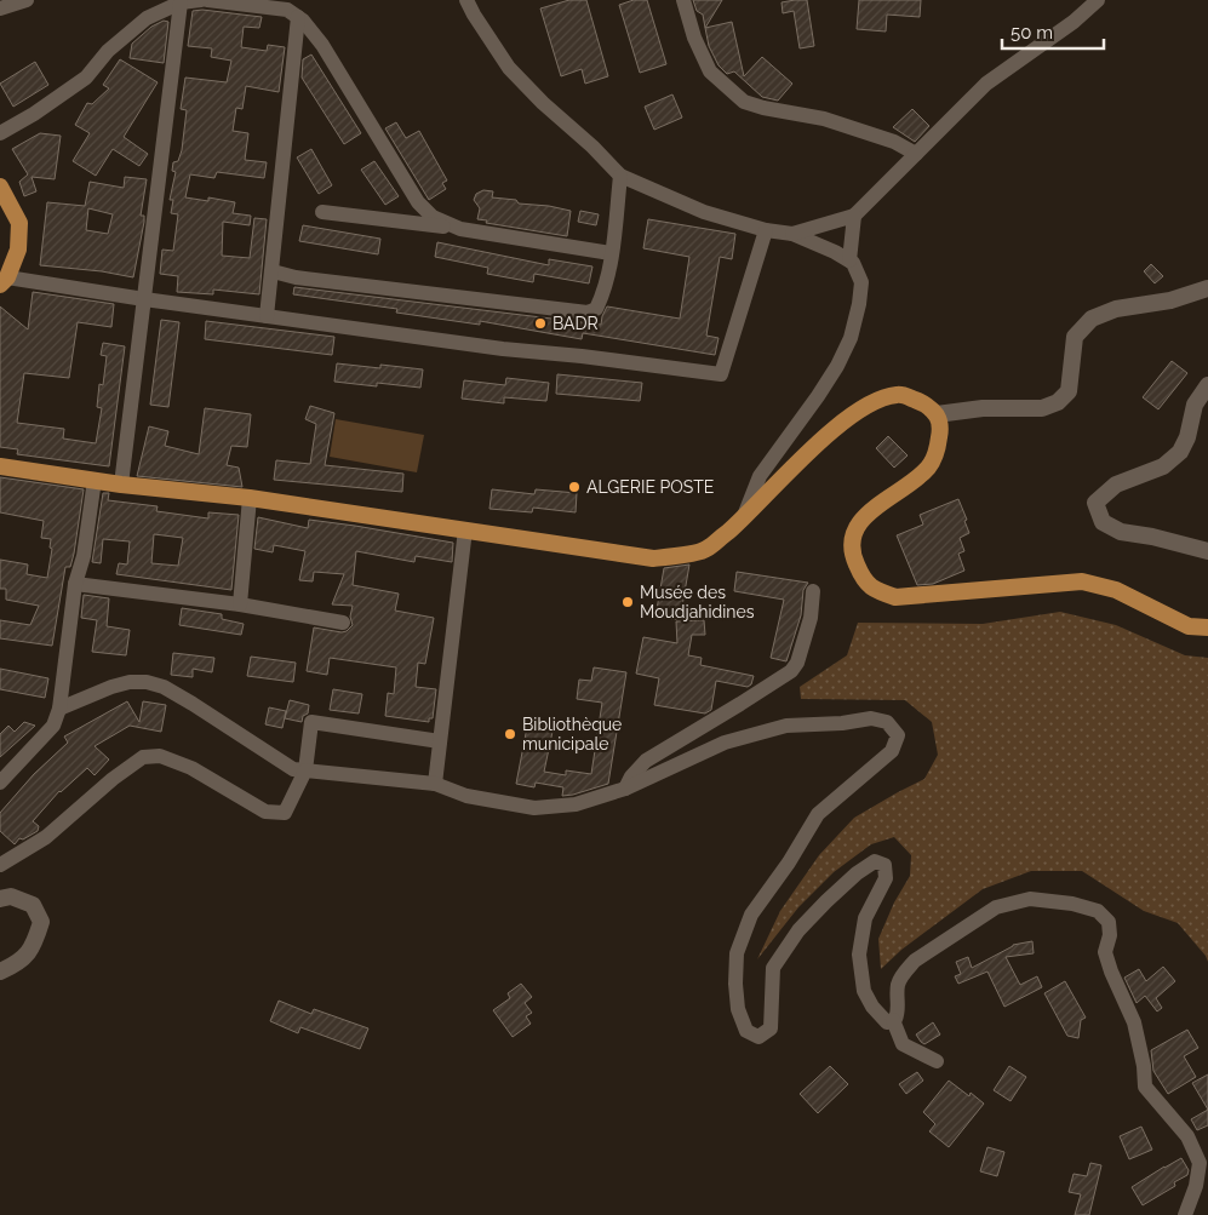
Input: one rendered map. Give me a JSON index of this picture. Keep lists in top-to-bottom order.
{
  "places": [
    "BADR",
    "ALGERIE POSTE",
    "Musée des Moudjahidines",
    "Bibliothèque municipale"
  ],
  "scale_bar": "50 m"
}
